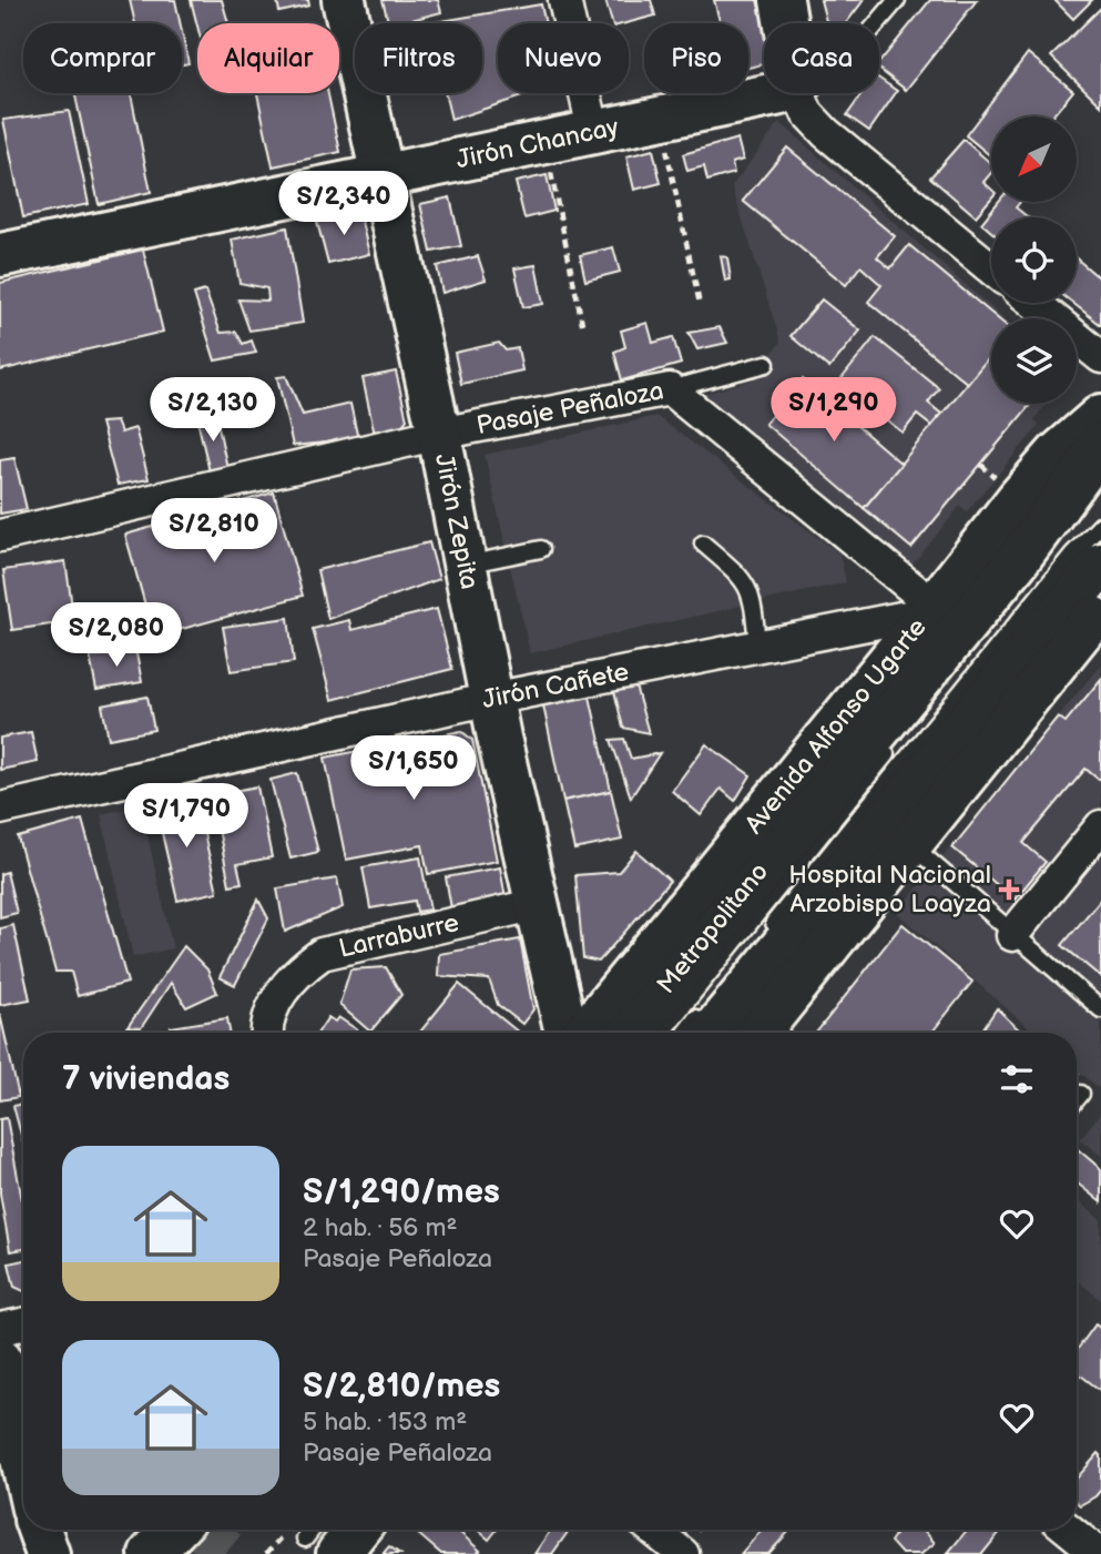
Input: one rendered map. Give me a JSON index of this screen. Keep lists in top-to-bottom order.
{
  "streets": {
    "main road": ["Jirón Chancay", "Jirón Zepita", "Avenida Alfonso Ugarte"],
    "street": ["Pasaje Peñaloza", "Jirón Cañete", "Larraburre"],
    "lane": ["Metropolitano"]
  },
  "crossings": [
    ["Jirón Chancay", "Jirón Zepita"],
    ["Pasaje Peñaloza", "Jirón Zepita"],
    ["Pasaje Peñaloza", "Jirón Cañete"],
    ["Pasaje Peñaloza", "Avenida Alfonso Ugarte"],
    ["Jirón Zepita", "Jirón Cañete"],
    ["Jirón Zepita", "Larraburre"],
    ["Jirón Cañete", "Avenida Alfonso Ugarte"]
  ],
  "places": {
    "health": ["Hospital Nacional Arzobispo Loayza"]
  },
  "north": "bottom left",
  "page": {
    "chip": [
      "Comprar",
      "Alquilar",
      "Filtros",
      "Nuevo",
      "Piso",
      "Casa"
    ],
    "price": [
      "S/2,340",
      "S/2,130",
      "S/1,290",
      "S/2,810",
      "S/2,080",
      "S/1,650",
      "S/1,790"
    ],
    "heading": "7 viviendas",
    "list": [
      {
        "name": "S/1,290/mes",
        "note": "2 hab. · 56 m² · Pasaje Peñaloza"
      },
      {
        "name": "S/2,810/mes",
        "note": "5 hab. · 153 m² · Pasaje Peñaloza"
      }
    ]
  }
}
